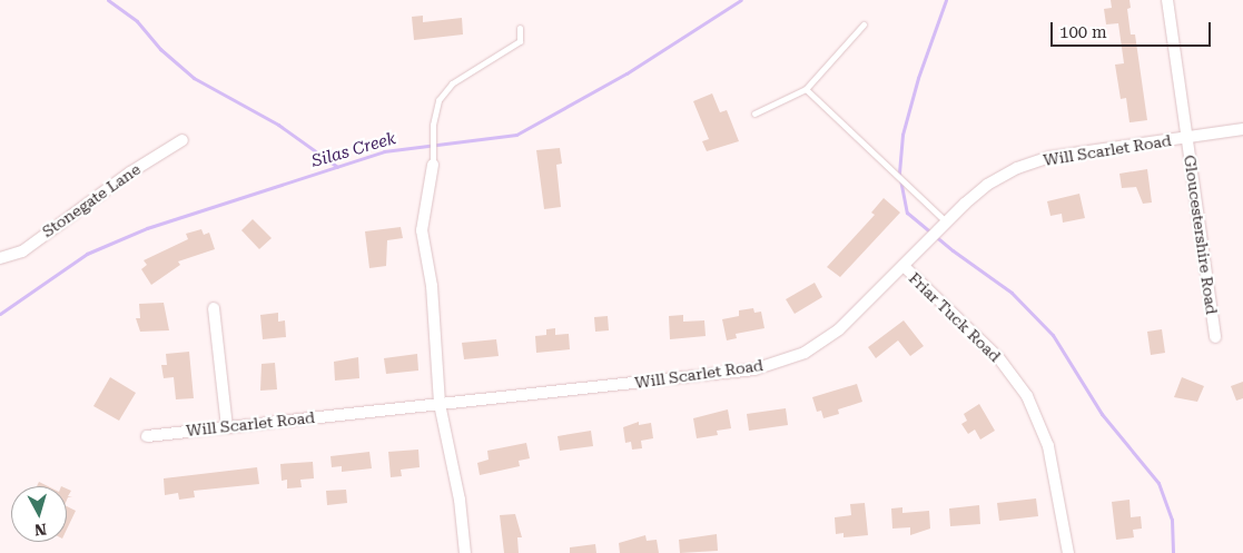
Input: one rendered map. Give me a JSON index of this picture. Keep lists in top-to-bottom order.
{
  "streets": {
    "street": [
      "Will Scarlet Road",
      "Stonegate Lane",
      "Gloucestershire Road",
      "Friar Tuck Road"
    ]
  },
  "crossings": [
    ["Will Scarlet Road", "Gloucestershire Road"],
    ["Will Scarlet Road", "Friar Tuck Road"]
  ],
  "water": ["Silas Creek"],
  "scale_bar": "100 m",
  "north": "bottom"
}
